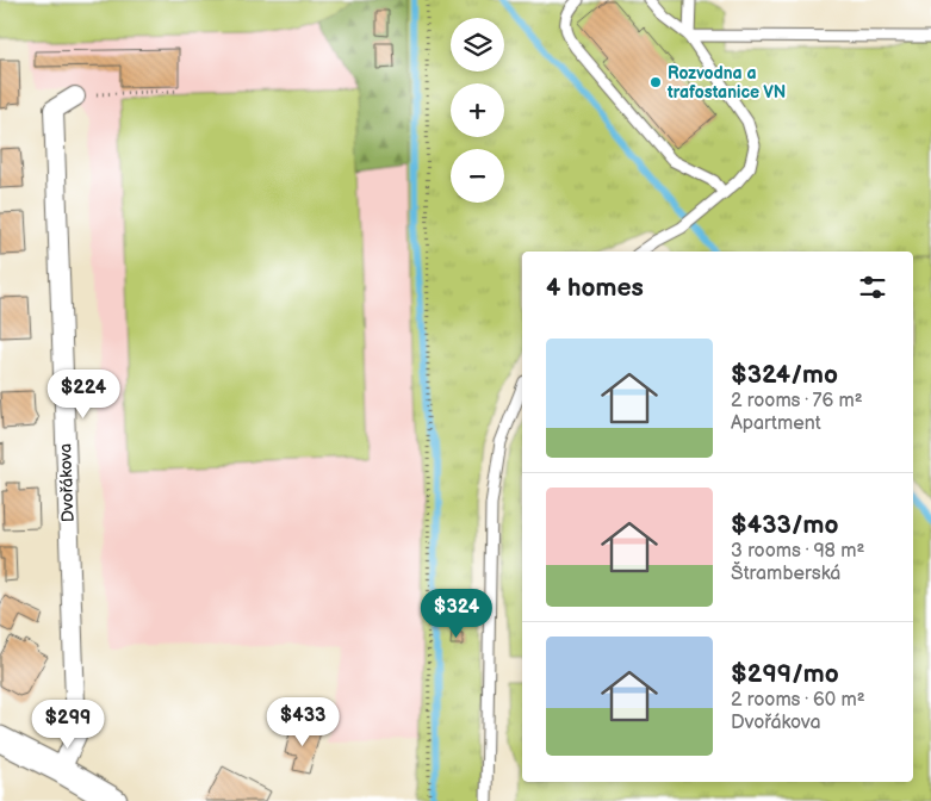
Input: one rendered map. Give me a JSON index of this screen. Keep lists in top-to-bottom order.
{
  "streets": {
    "street": ["Dvořákova"]
  },
  "places": ["Rozvodna a trafostanice VN"],
  "page": {
    "map_buttons": ["+", "−"],
    "heading": "4 homes",
    "list": [
      {
        "name": "$324/mo",
        "note": "2 rooms · 76 m² · Apartment"
      },
      {
        "name": "$433/mo",
        "note": "3 rooms · 98 m² · Štramberská"
      },
      {
        "name": "$299/mo",
        "note": "2 rooms · 60 m² · Dvořákova"
      }
    ],
    "price": [
      "$224",
      "$324",
      "$433",
      "$299"
    ]
  }
}
